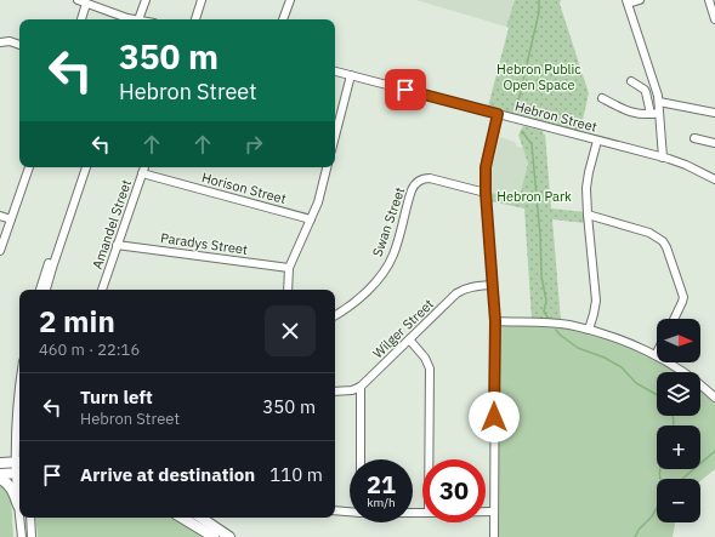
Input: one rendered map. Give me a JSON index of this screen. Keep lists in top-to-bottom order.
{
  "streets": {
    "street": [
      "Hebron Street",
      "Horison Street",
      "Swan Street",
      "Amandel Street",
      "Paradys Street",
      "Wilger Street"
    ]
  },
  "crossings": [
    ["Horison Street", "Amandel Street"],
    ["Amandel Street", "Paradys Street"]
  ],
  "parks": ["Hebron Public Open Space", "Hebron Park"],
  "north": "right",
  "page": {
    "turn": ["350 m", "Hebron Street"],
    "heading": ["2 min", "460 m · 22:16"],
    "map_buttons": ["+", "−"],
    "list": [
      {
        "name": "Turn left",
        "note": "Hebron Street",
        "value": "350 m"
      },
      {
        "name": "Arrive at destination",
        "value": "110 m"
      }
    ],
    "speed": "21 km/h",
    "limit": "30"
  }
}
